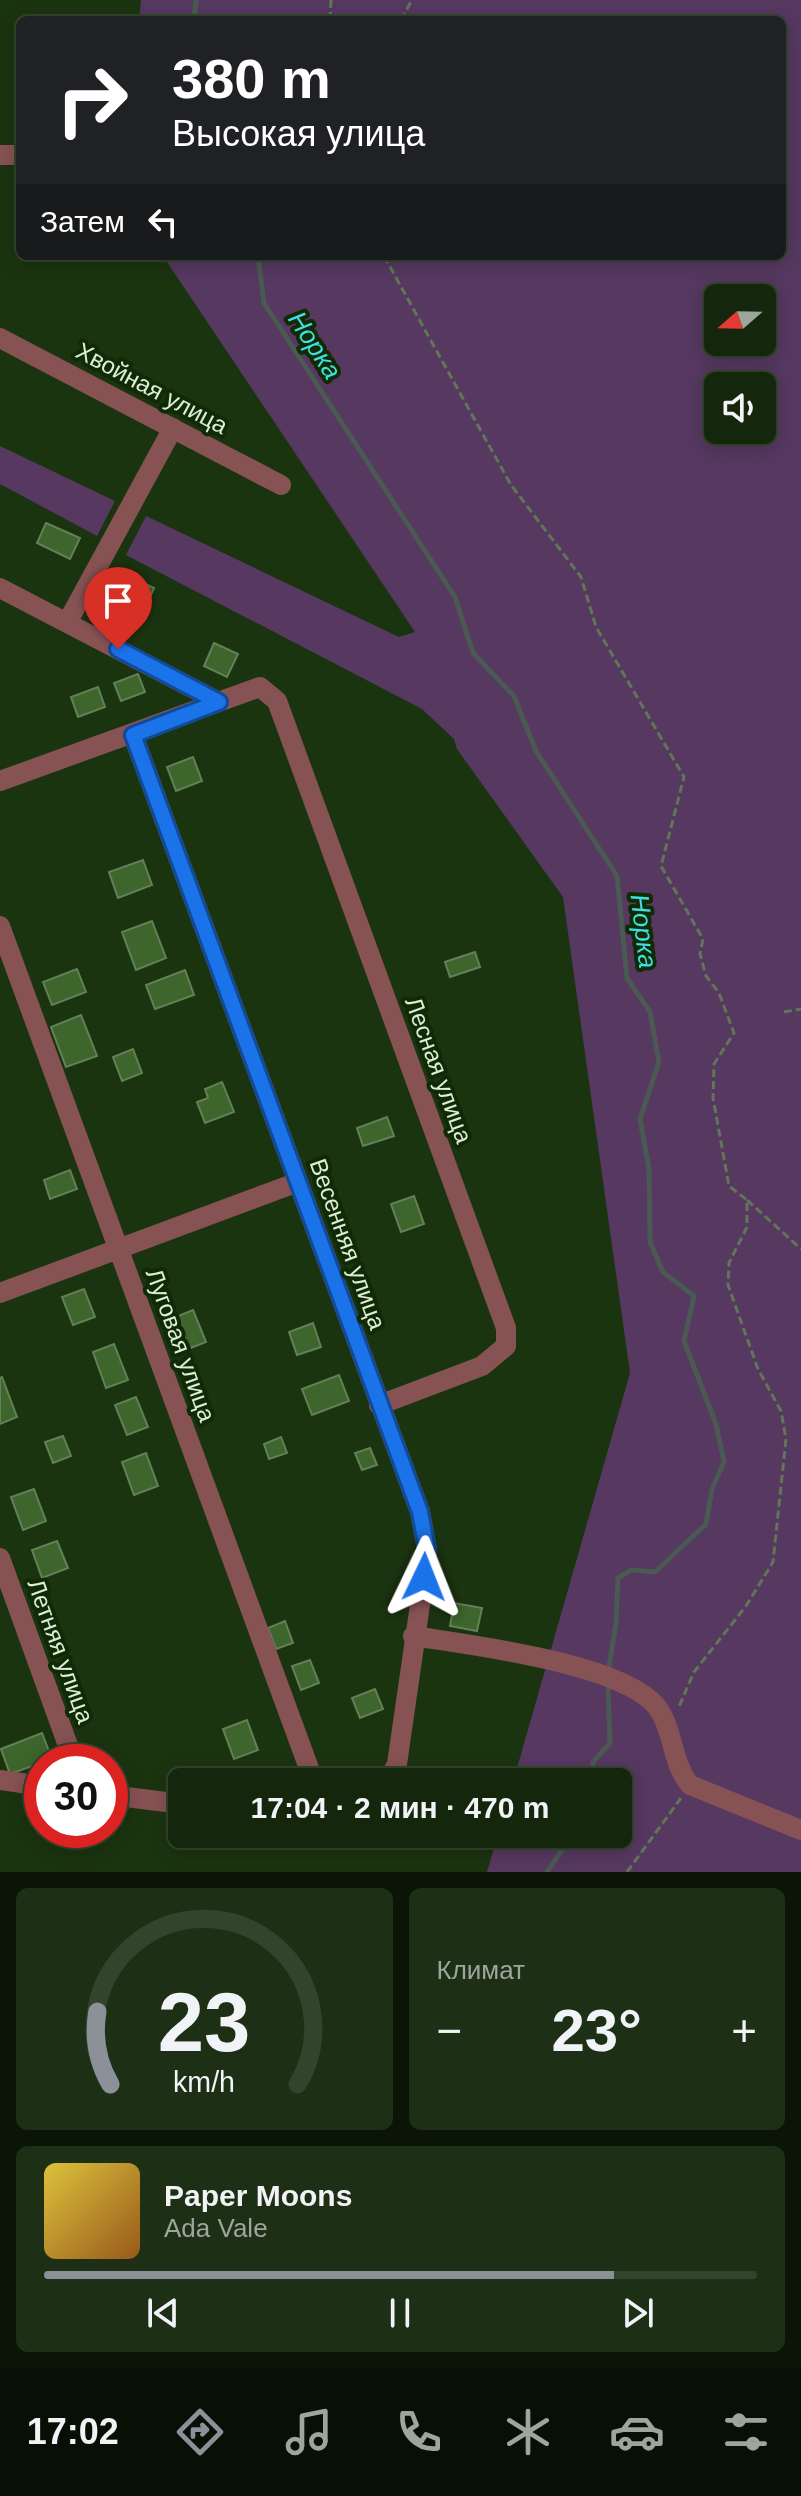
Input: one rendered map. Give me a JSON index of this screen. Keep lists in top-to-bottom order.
{
  "streets": {
    "street": [
      "Хвойная улица",
      "Лесная улица",
      "Весенняя улица",
      "Луговая улица",
      "Летняя улица"
    ]
  },
  "crossings": [
    ["Лесная улица", "Весенняя улица"]
  ],
  "water": ["Норка"],
  "north": "left",
  "page": {
    "turn": ["380 m", "Высокая улица"],
    "then": "Затем",
    "limit": "30",
    "trip": "17:04 · 2 мин · 470 m",
    "tile": "Климат",
    "heat": ["−", "23°", "+"],
    "song": ["Paper Moons", "Ada Vale"],
    "tabs": "17:02",
    "gauge": ["23", "km/h"]
  }
}
